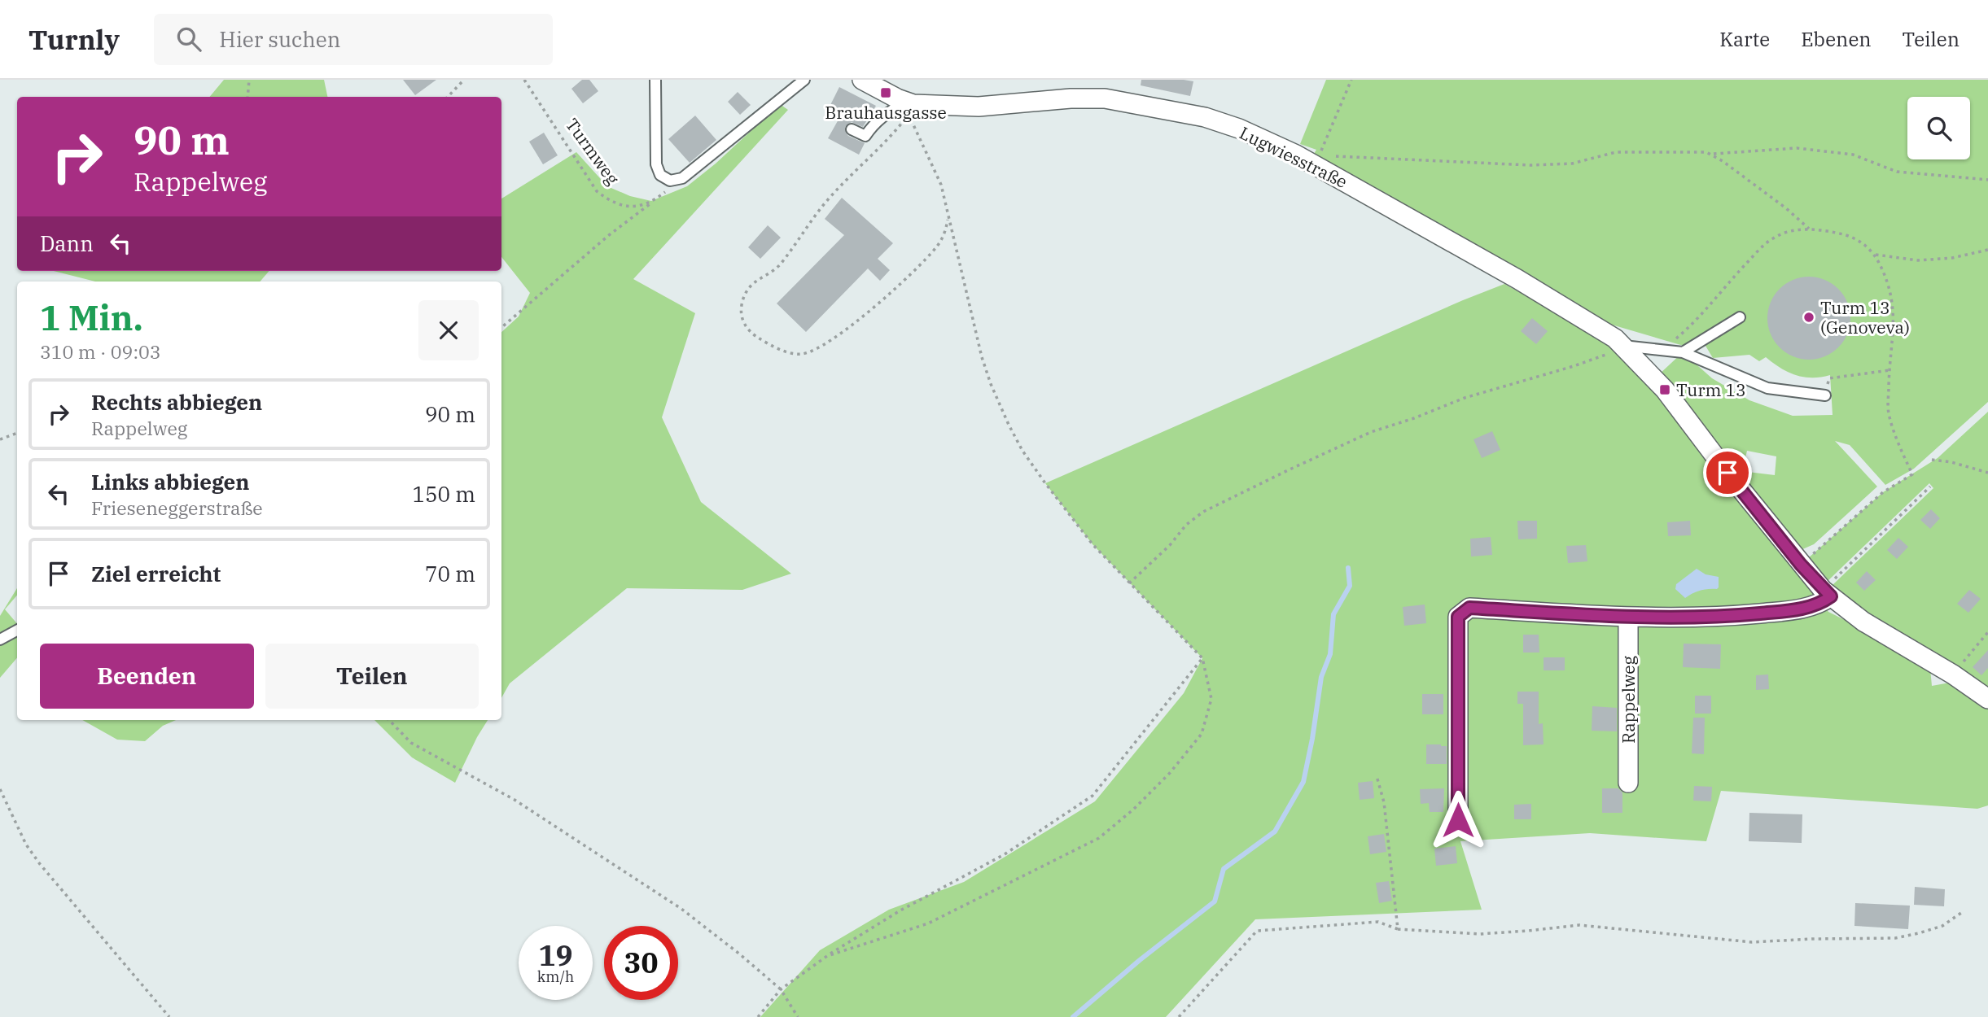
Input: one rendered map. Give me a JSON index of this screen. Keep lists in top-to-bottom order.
{
  "streets": {
    "street": ["Lugwiesstraße", "Rappelweg"],
    "path": ["Turmweg"]
  },
  "places": {
    "transit": ["Brauhausgasse", "Turm 13"],
    "other": ["Turm 13 (Genoveva)"]
  },
  "page": {
    "header": "Turnly",
    "search": "Hier suchen",
    "nav": ["Karte", "Ebenen", "Teilen"],
    "turn": ["90 m", "Rappelweg"],
    "then": "Dann",
    "heading": ["1 Min.", "310 m · 09:03"],
    "list": [
      {
        "name": "Rechts abbiegen",
        "note": "Rappelweg",
        "value": "90 m"
      },
      {
        "name": "Links abbiegen",
        "note": "Frieseneggerstraße",
        "value": "150 m"
      },
      {
        "name": "Ziel erreicht",
        "value": "70 m"
      }
    ],
    "buttons": ["Beenden", "Teilen"],
    "speed": "19 km/h",
    "limit": "30"
  }
}
